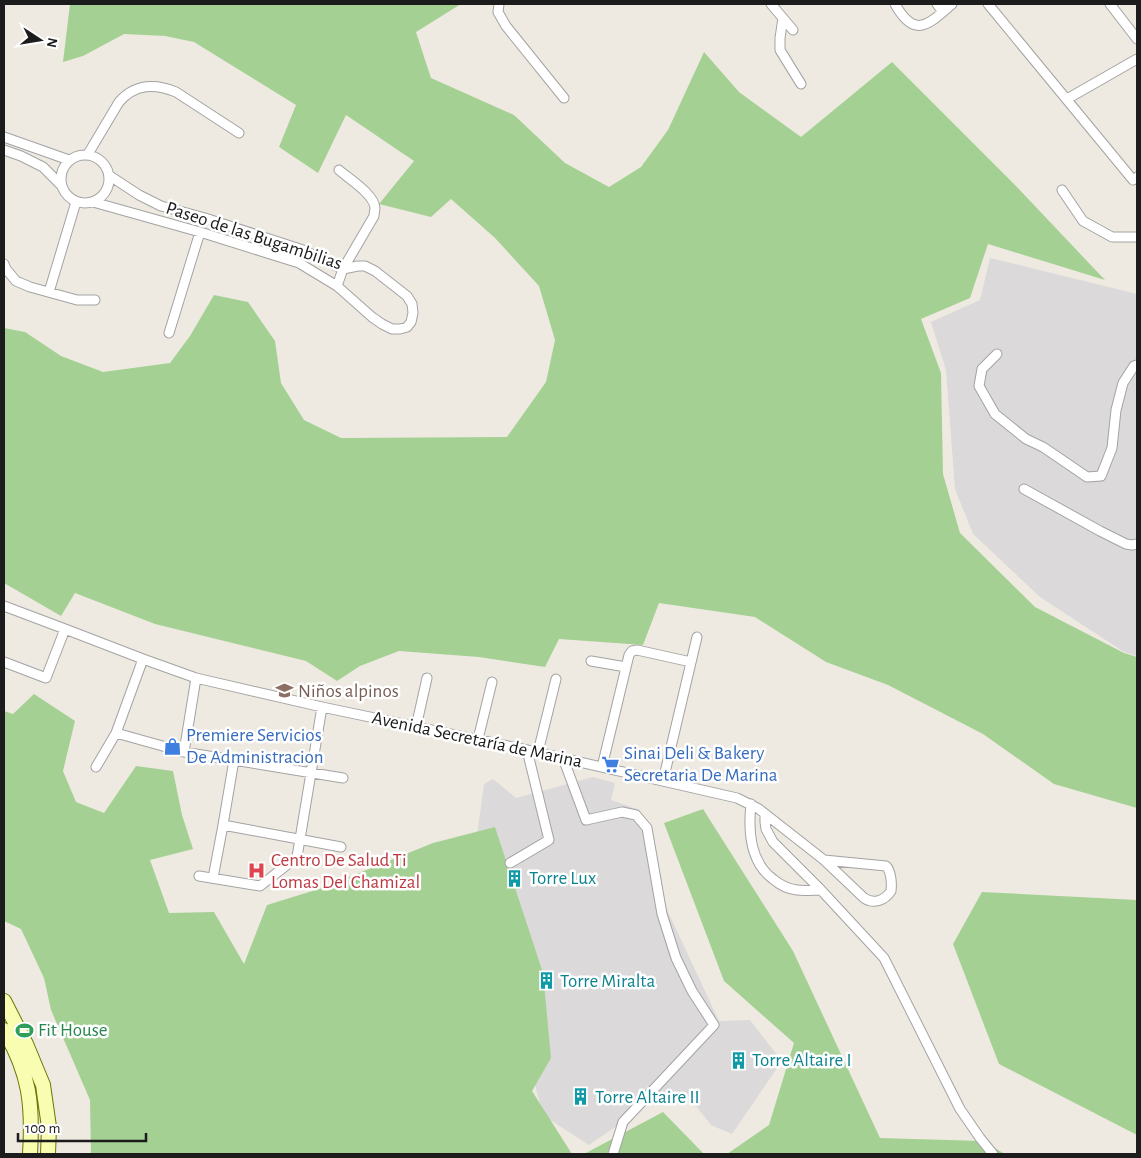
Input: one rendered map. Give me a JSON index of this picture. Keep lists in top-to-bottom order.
{
  "streets": {
    "street": ["Paseo de las Bugambilias", "Avenida Secretaría de Marina"]
  },
  "places": {
    "school or university": ["Niños alpinos"],
    "shop": ["Premiere Servicios De Administracion"],
    "supermarket": ["Sinai Deli & Bakery Secretaria De Marina"],
    "hospital": ["Centro De Salud Ti Lomas Del Chamizal"],
    "building": [
      "Torre Lux",
      "Torre Miralta",
      "Torre Altaire I",
      "Torre Altaire II"
    ],
    "sports": ["Fit House"]
  },
  "scale_bar": "100 m",
  "north": "right"
}
